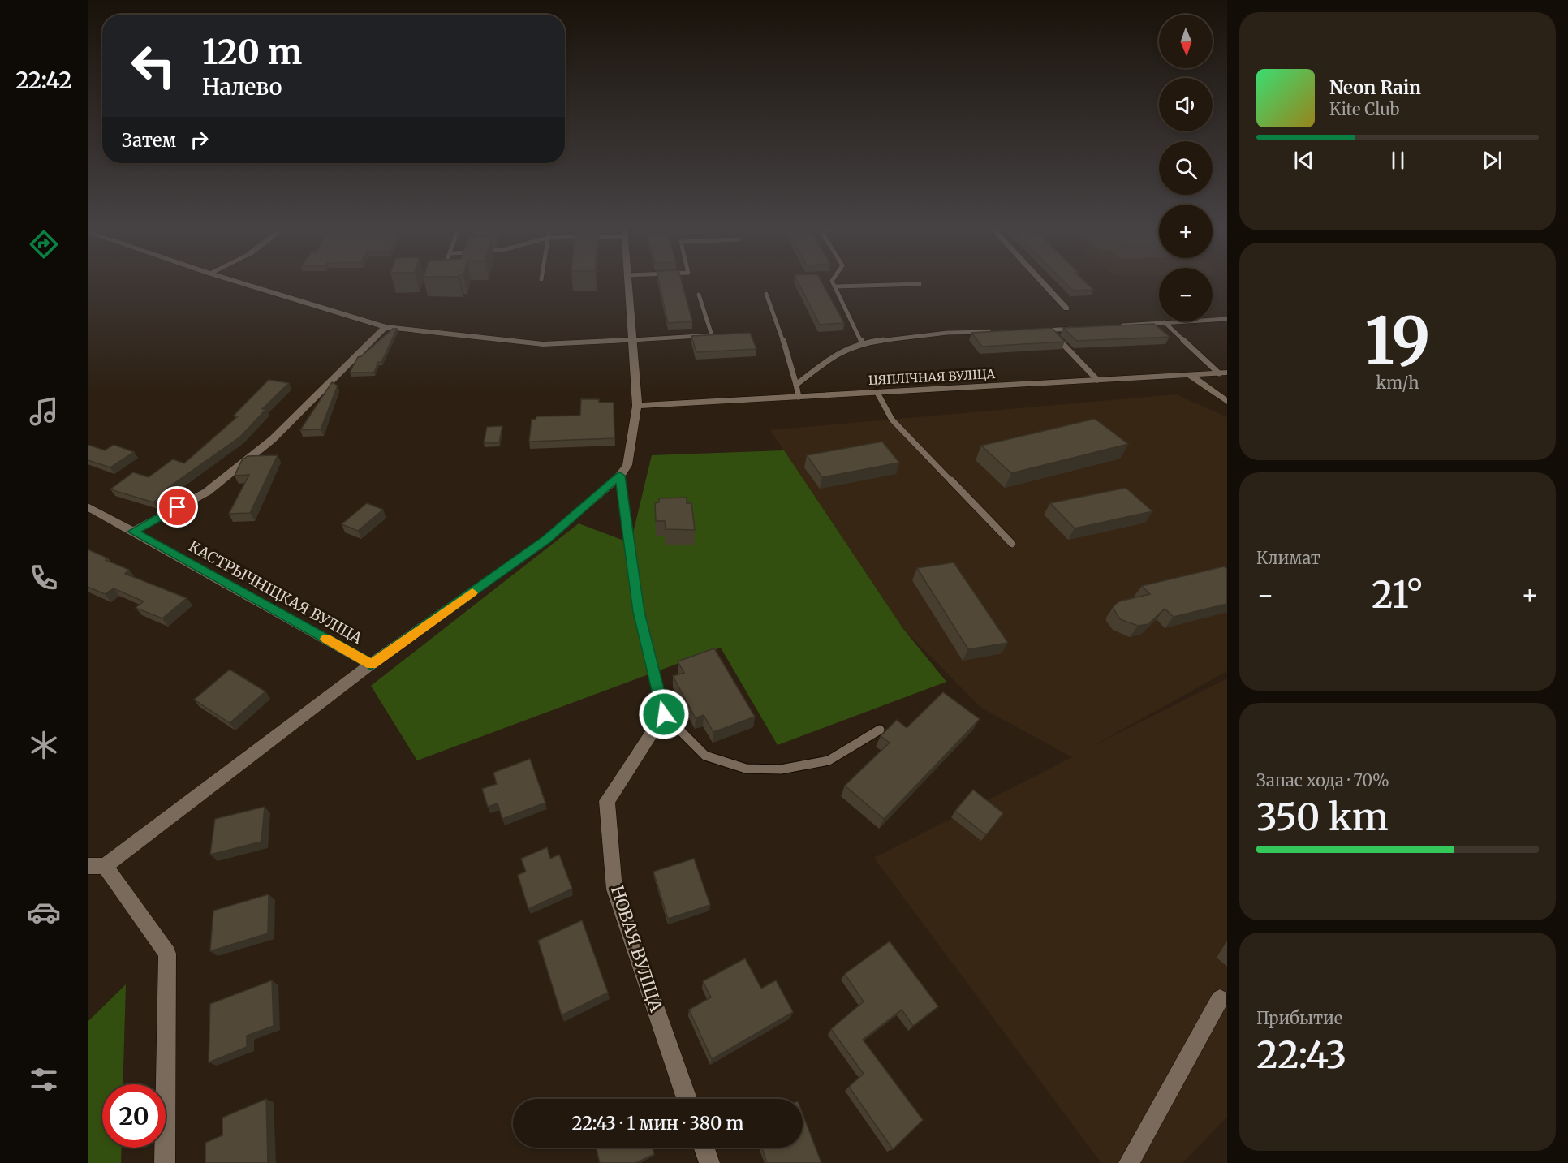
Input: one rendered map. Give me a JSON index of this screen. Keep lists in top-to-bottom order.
{
  "streets": {
    "street": ["ЦЯПЛІЧНАЯ ВУЛІЦА", "КАСТРЫЧНІЦКАЯ ВУЛІЦА", "НОВАЯ ВУЛІЦА"]
  },
  "north": "bottom",
  "page": {
    "tabs": "22:42",
    "map_buttons": ["+", "−"],
    "turn": ["120 m", "Налево"],
    "song": ["Neon Rain", "Kite Club"],
    "then": "Затем",
    "tile": [
      ["19", "km/h"],
      "Климат",
      ["Запас хода · 70%", "350 km"],
      ["Прибытие", "22:43"]
    ],
    "heat": ["−", "21°", "+"],
    "limit": "20",
    "trip": "22:43 · 1 мин · 380 m"
  }
}
